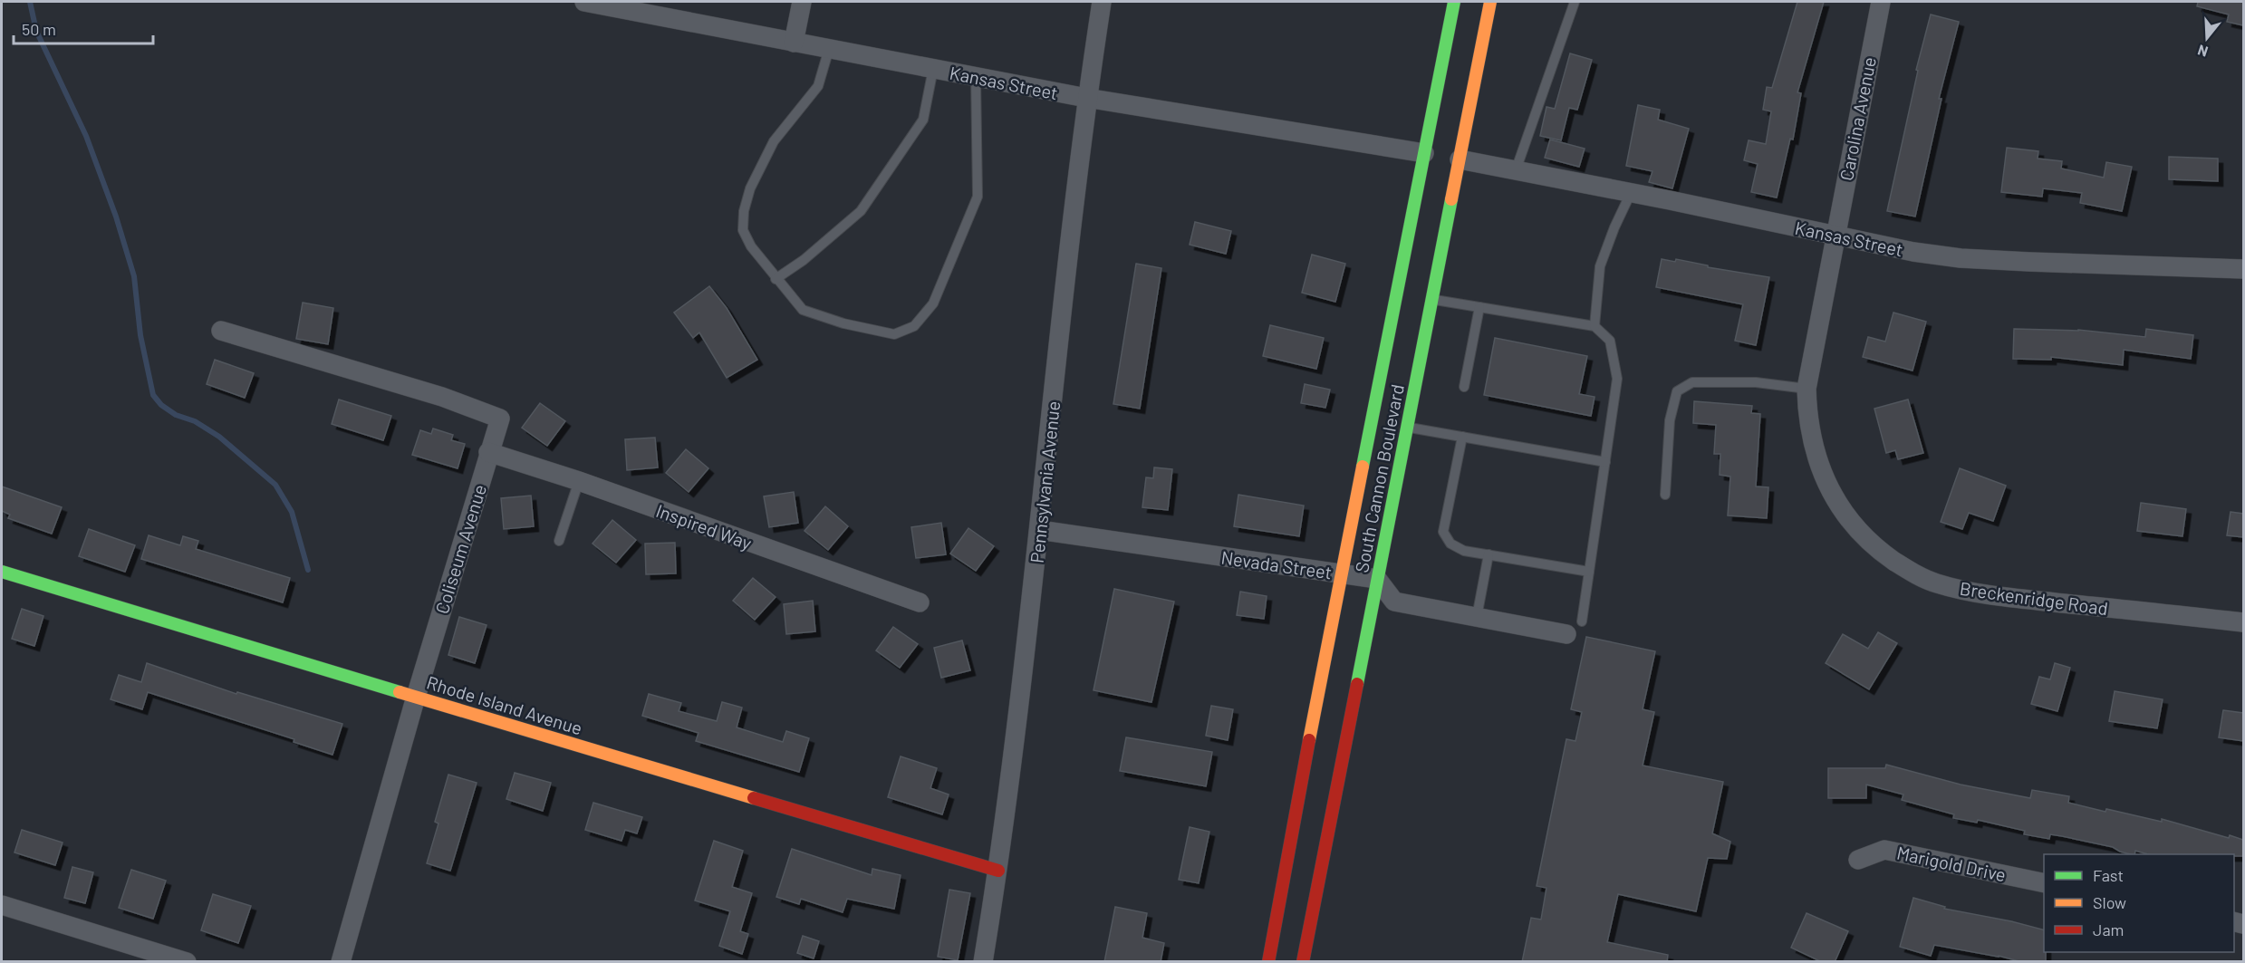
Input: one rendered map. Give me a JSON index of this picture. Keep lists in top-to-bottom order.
{
  "streets": {
    "main road": ["South Cannon Boulevard", "Rhode Island Avenue"],
    "street": [
      "Kansas Street",
      "Carolina Avenue",
      "Pennsylvania Avenue",
      "Inspired Way",
      "Coliseum Avenue",
      "Nevada Street",
      "Breckenridge Road",
      "Marigold Drive"
    ]
  },
  "crossings": [
    ["Kansas Street", "Carolina Avenue"],
    ["Kansas Street", "South Cannon Boulevard"],
    ["Kansas Street", "Pennsylvania Avenue"],
    ["Kansas Street", "Breckenridge Road"],
    ["Carolina Avenue", "Breckenridge Road"],
    ["South Cannon Boulevard", "Nevada Street"],
    ["Pennsylvania Avenue", "Nevada Street"],
    ["Pennsylvania Avenue", "Rhode Island Avenue"],
    ["Inspired Way", "Coliseum Avenue"],
    ["Coliseum Avenue", "Rhode Island Avenue"]
  ],
  "legend": ["Fast", "Slow", "Jam"],
  "scale_bar": "50 m",
  "north": "bottom"
}
